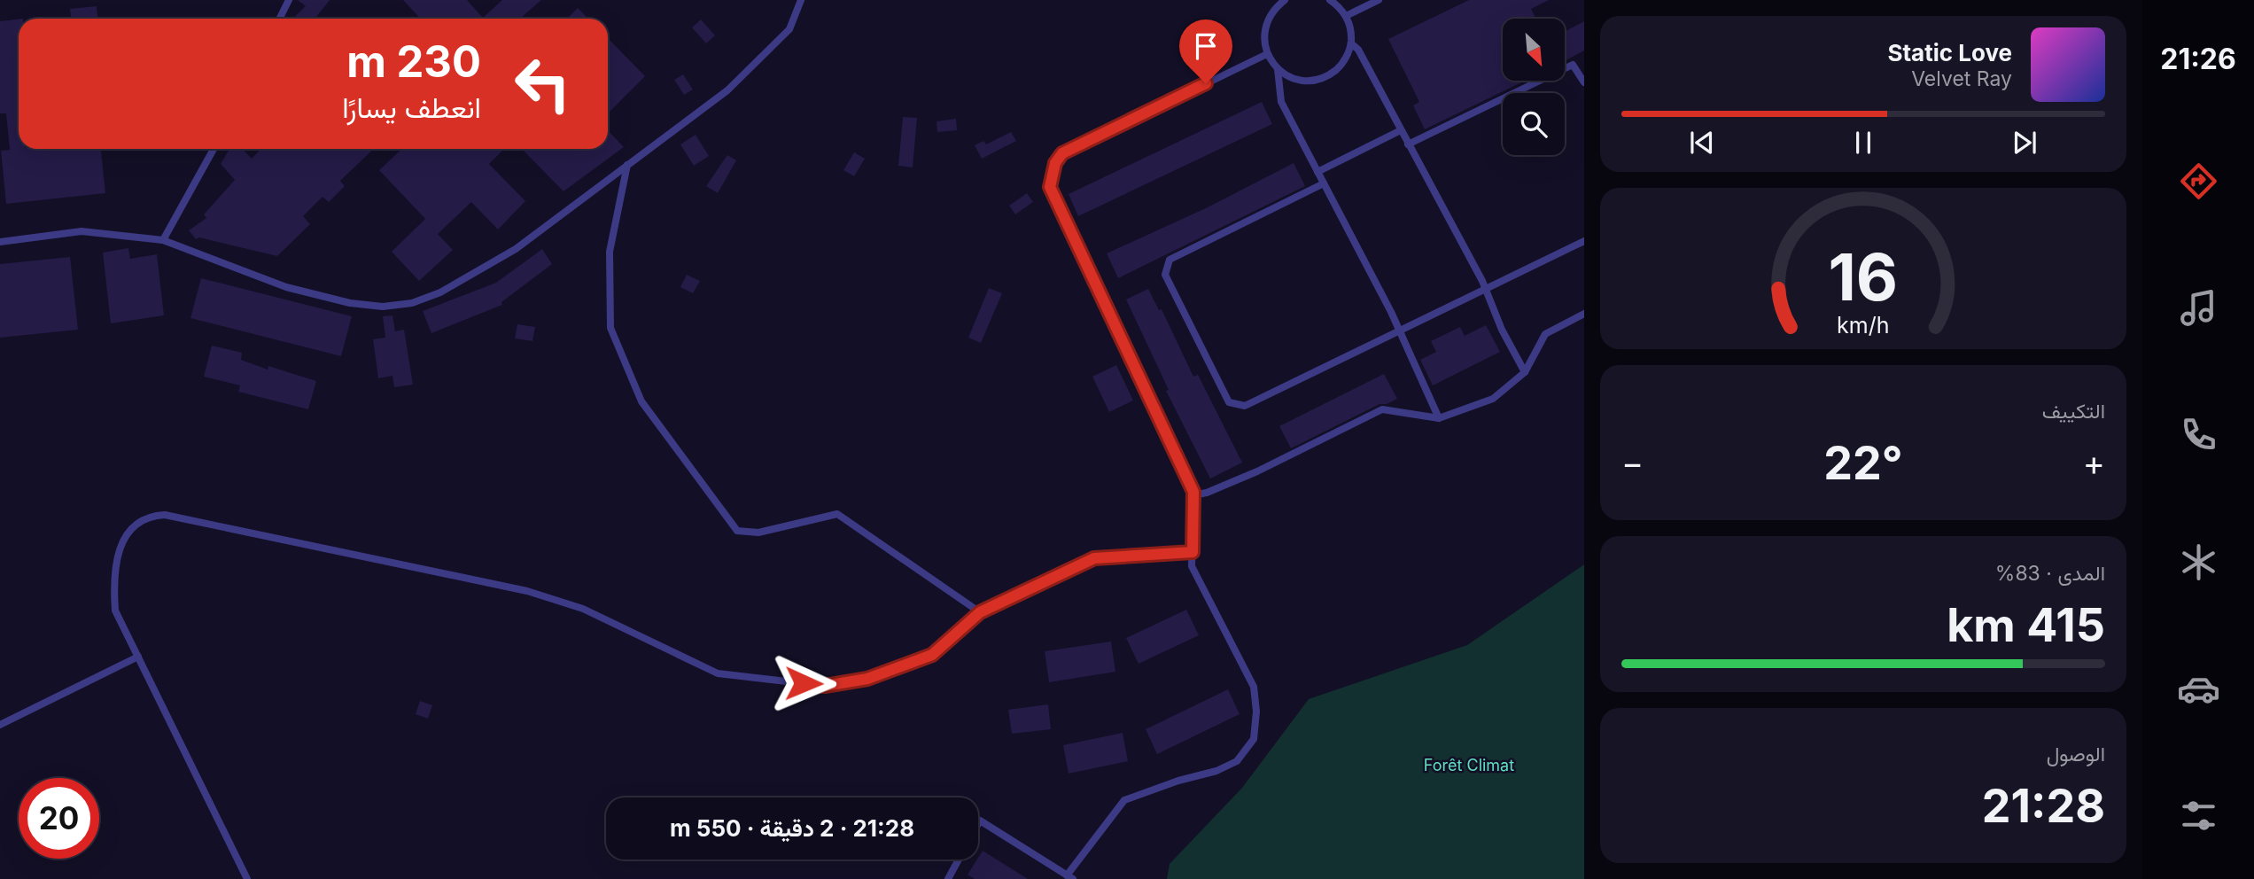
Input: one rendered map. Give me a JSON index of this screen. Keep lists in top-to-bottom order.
{
  "parks": ["Forêt Climat"],
  "north": "bottom right",
  "page": {
    "tabs": "21:26",
    "turn": ["230 m", "انعطف يسارًا"],
    "song": ["Static Love", "Velvet Ray"],
    "tile": [
      "التكييف",
      ["المدى · 83%", "415 km"],
      ["الوصول", "21:28"]
    ],
    "heat": ["−", "22°", "+"],
    "limit": "20",
    "trip": "21:28 · 2 دقيقة · 550 m",
    "gauge": ["16", "km/h"]
  }
}
